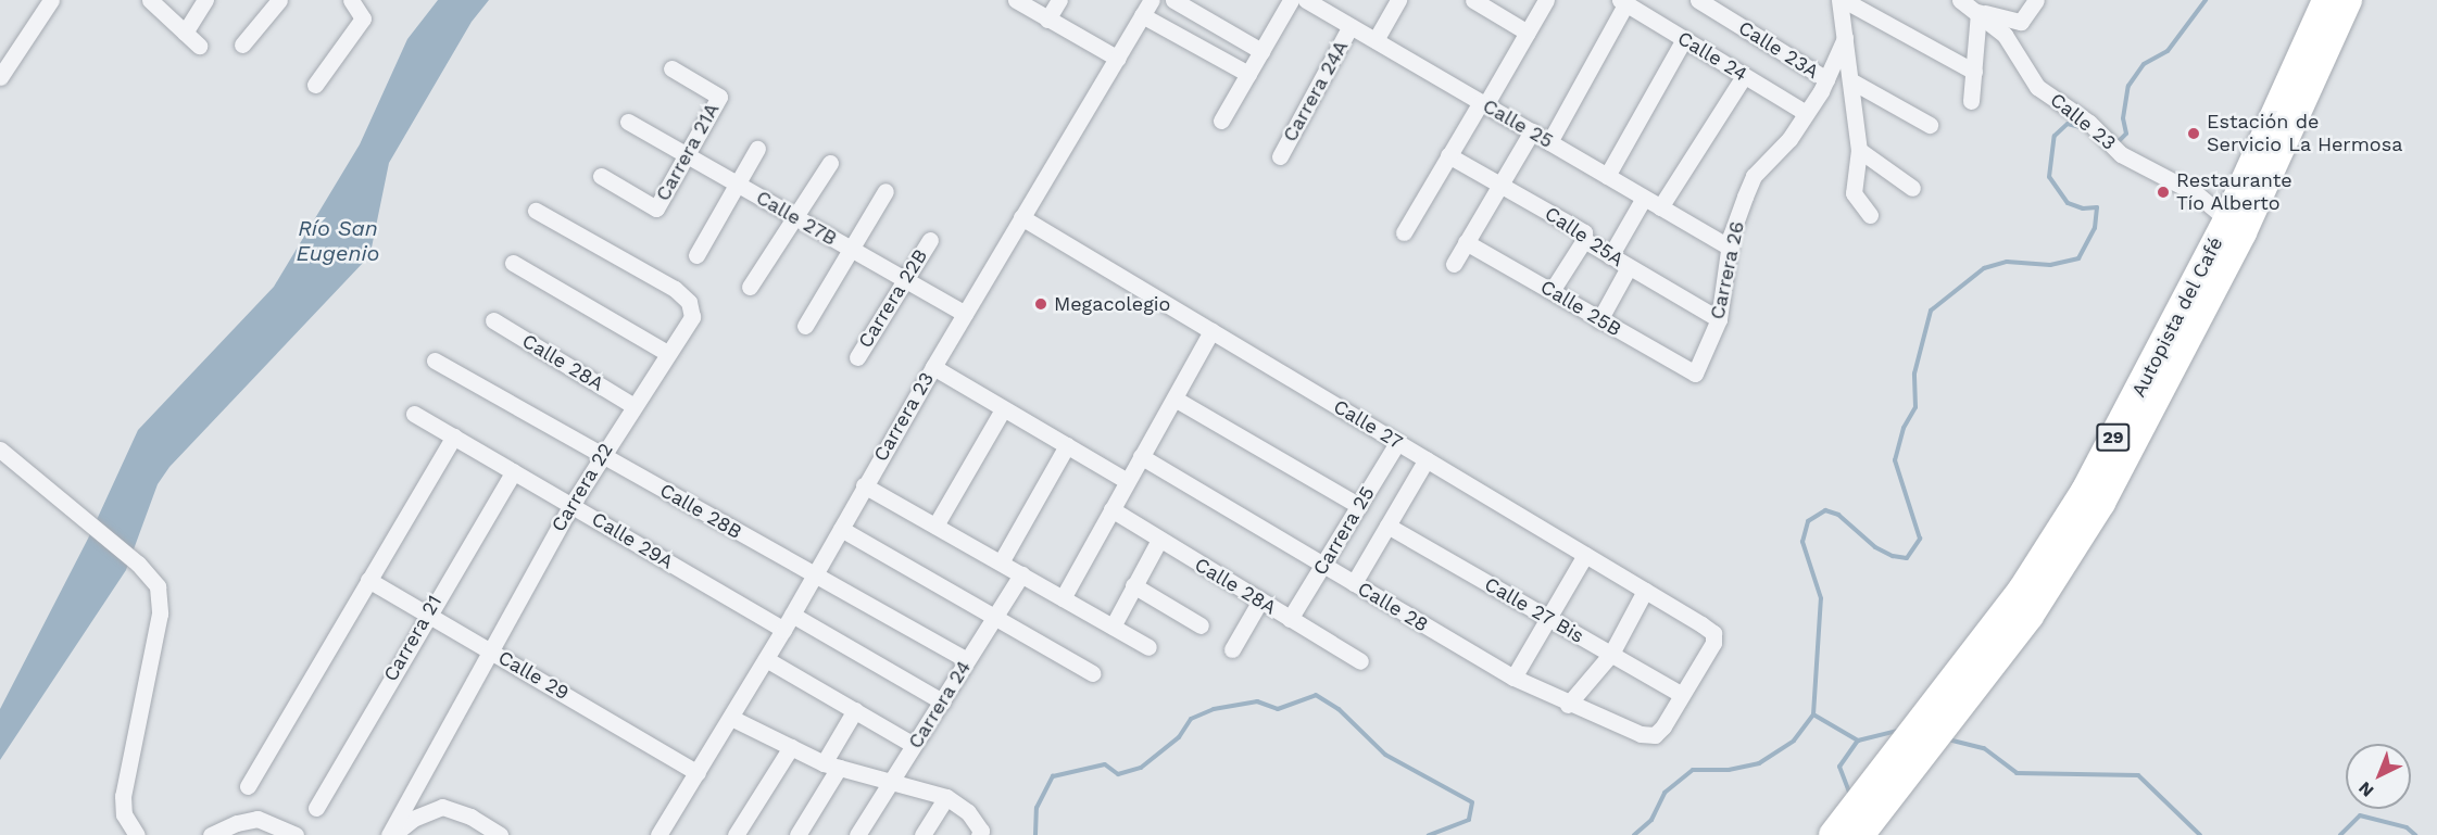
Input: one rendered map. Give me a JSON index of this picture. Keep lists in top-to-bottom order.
{
  "streets": {
    "highway": ["Autopista del Café", "29"],
    "street": [
      "Calle 23A",
      "Calle 24",
      "Carrera 24A",
      "Calle 23",
      "Calle 25",
      "Carrera 21A",
      "Calle 27B",
      "Calle 25A",
      "Carrera 26",
      "Carrera 22B",
      "Calle 25B",
      "Calle 28A",
      "Carrera 23",
      "Calle 27",
      "Carrera 22",
      "Calle 28B",
      "Carrera 25",
      "Calle 29A",
      "Calle 28",
      "Calle 27 Bis",
      "Carrera 21",
      "Calle 29",
      "Carrera 24"
    ]
  },
  "crossings": [
    ["Calle 23A", "Carrera 26"],
    ["Calle 24", "Carrera 26"],
    ["Carrera 24A", "Calle 25"],
    ["Calle 23", "Autopista del Café"],
    ["Calle 25", "Carrera 26"],
    ["Carrera 21A", "Calle 27B"],
    ["Calle 27B", "Carrera 22B"],
    ["Calle 27B", "Carrera 23"],
    ["Calle 25A", "Carrera 26"],
    ["Carrera 26", "Calle 25B"],
    ["Calle 28A", "Carrera 22"],
    ["Calle 28A", "Carrera 25"],
    ["Carrera 23", "Calle 27"],
    ["Carrera 23", "Calle 28B"],
    ["Carrera 23", "Calle 29A"],
    ["Carrera 23", "Calle 29"],
    ["Calle 27", "Carrera 25"],
    ["Calle 27", "Calle 28"],
    ["Calle 27", "Calle 27 Bis"],
    ["Carrera 22", "Calle 28B"],
    ["Carrera 22", "Calle 29A"],
    ["Carrera 22", "Calle 29"],
    ["Calle 28B", "Carrera 24"],
    ["Carrera 25", "Calle 28"],
    ["Calle 29A", "Carrera 21"],
    ["Calle 28", "Calle 27 Bis"],
    ["Carrera 21", "Calle 29"]
  ],
  "water": ["Río San Eugenio"],
  "places": ["Estación de Servicio La Hermosa", "Restaurante Tío Alberto", "Megacolegio"],
  "north": "bottom left"
}
